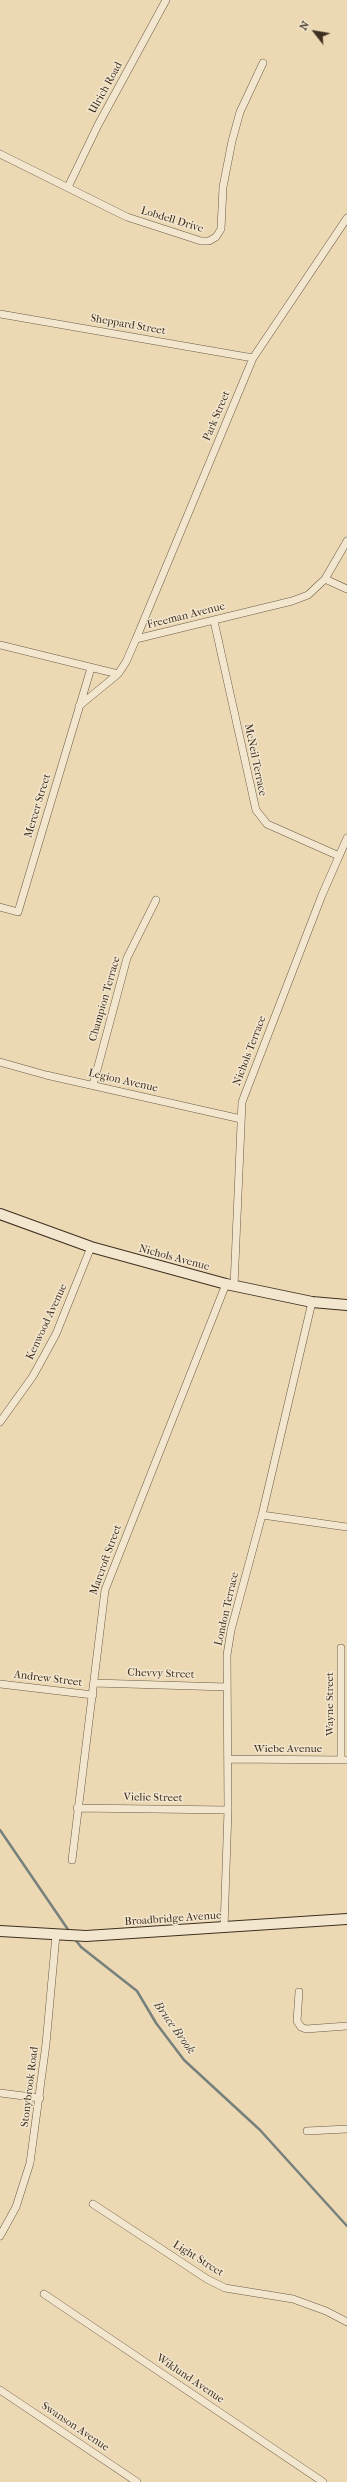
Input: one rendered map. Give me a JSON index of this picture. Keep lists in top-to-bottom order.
{
  "streets": {
    "main road": ["Nichols Avenue", "Broadbridge Avenue"],
    "street": [
      "Ulrich Road",
      "Lobdell Drive",
      "Sheppard Street",
      "Park Street",
      "Freeman Avenue",
      "McNeil Terrace",
      "Mercer Street",
      "Champion Terrace",
      "Nichols Terrace",
      "Legion Avenue",
      "Kenwood Avenue",
      "Marcroft Street",
      "London Terrace",
      "Chevvy Street",
      "Andrew Street",
      "Wayne Street",
      "Wiebe Avenue",
      "Vielie Street",
      "Stonybrook Road",
      "Light Street",
      "Wiklund Avenue",
      "Swanson Avenue"
    ]
  },
  "crossings": [
    ["Ulrich Road", "Lobdell Drive"],
    ["Sheppard Street", "Park Street"],
    ["Park Street", "Freeman Avenue"],
    ["Freeman Avenue", "McNeil Terrace"],
    ["McNeil Terrace", "Nichols Terrace"],
    ["Champion Terrace", "Legion Avenue"],
    ["Nichols Terrace", "Legion Avenue"],
    ["Nichols Terrace", "Nichols Avenue"],
    ["Nichols Terrace", "Marcroft Street"],
    ["Nichols Avenue", "Kenwood Avenue"],
    ["Nichols Avenue", "Marcroft Street"],
    ["Nichols Avenue", "London Terrace"],
    ["Marcroft Street", "Chevvy Street"],
    ["Marcroft Street", "Andrew Street"],
    ["Marcroft Street", "Vielie Street"],
    ["London Terrace", "Chevvy Street"],
    ["London Terrace", "Wiebe Avenue"],
    ["London Terrace", "Vielie Street"],
    ["London Terrace", "Broadbridge Avenue"],
    ["Wayne Street", "Wiebe Avenue"],
    ["Broadbridge Avenue", "Stonybrook Road"]
  ],
  "water": ["Bruce Brook"],
  "north": "top left"
}
